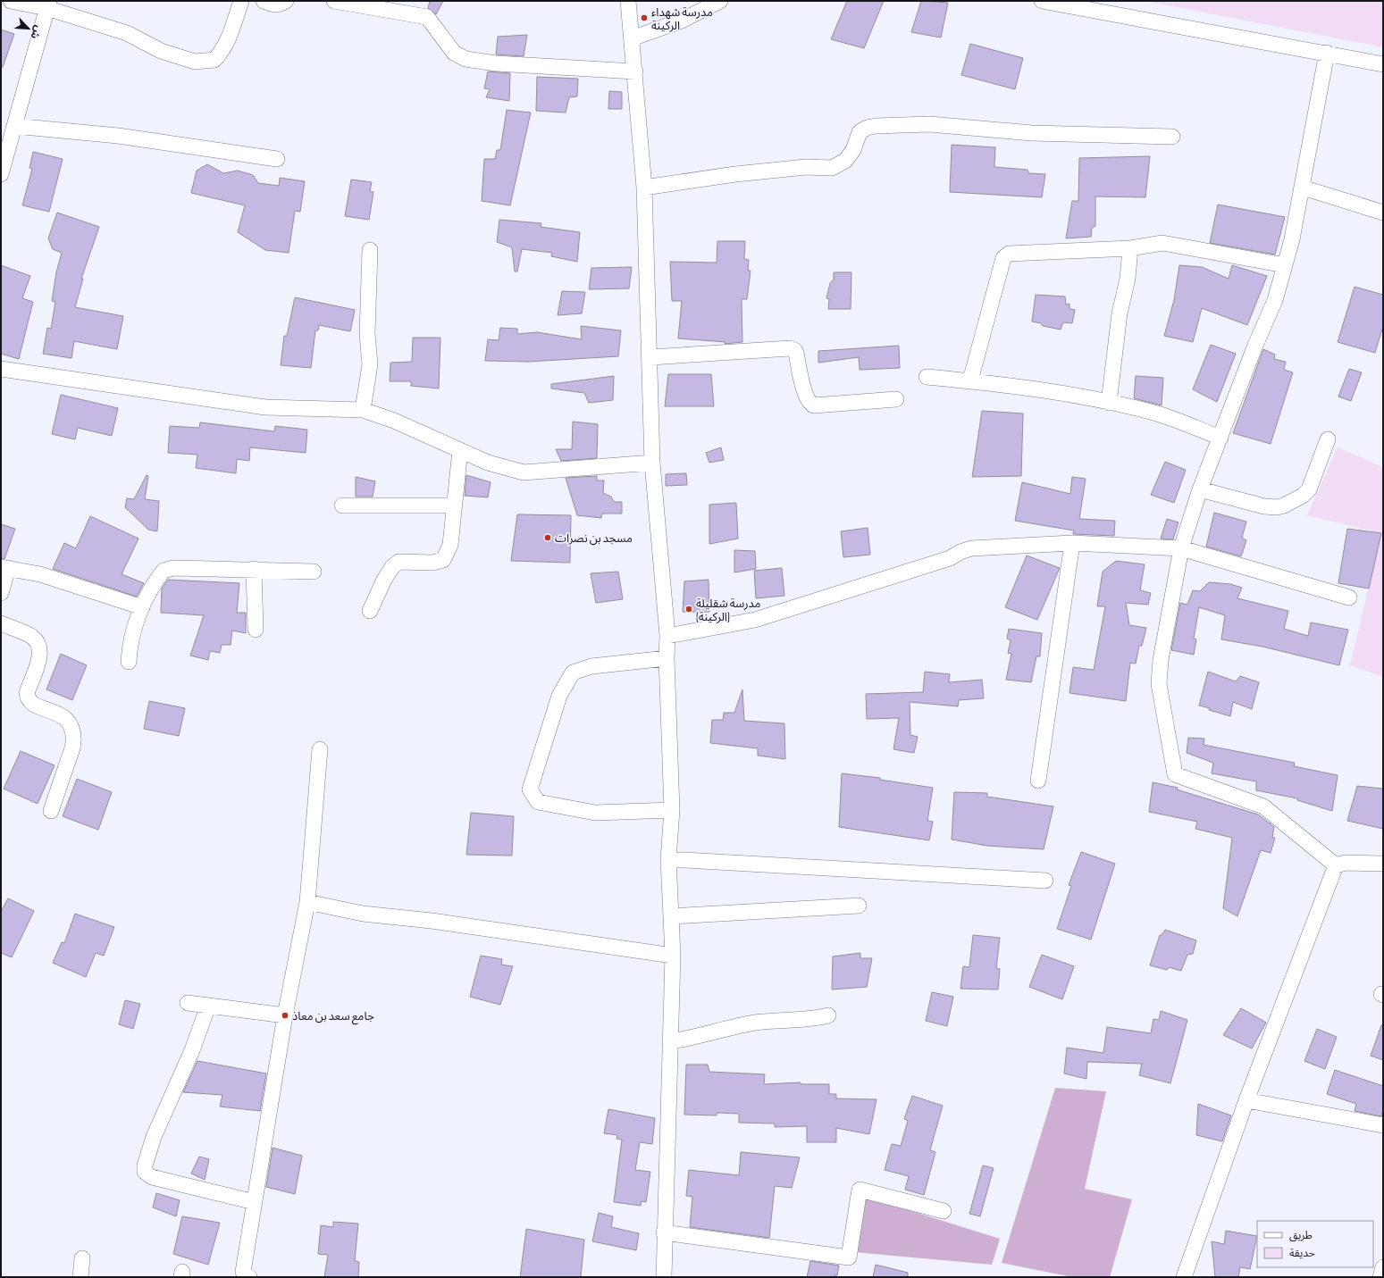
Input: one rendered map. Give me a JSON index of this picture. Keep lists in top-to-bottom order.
{
  "places": [
    "مدرسة شهداء الركينة",
    "مسجد بن نصرات",
    "مدرسة شقليلة (الركينة)",
    "جامع سعد بن معاذ"
  ],
  "legend": ["طريق", "حديقة"],
  "north": "bottom right"
}
